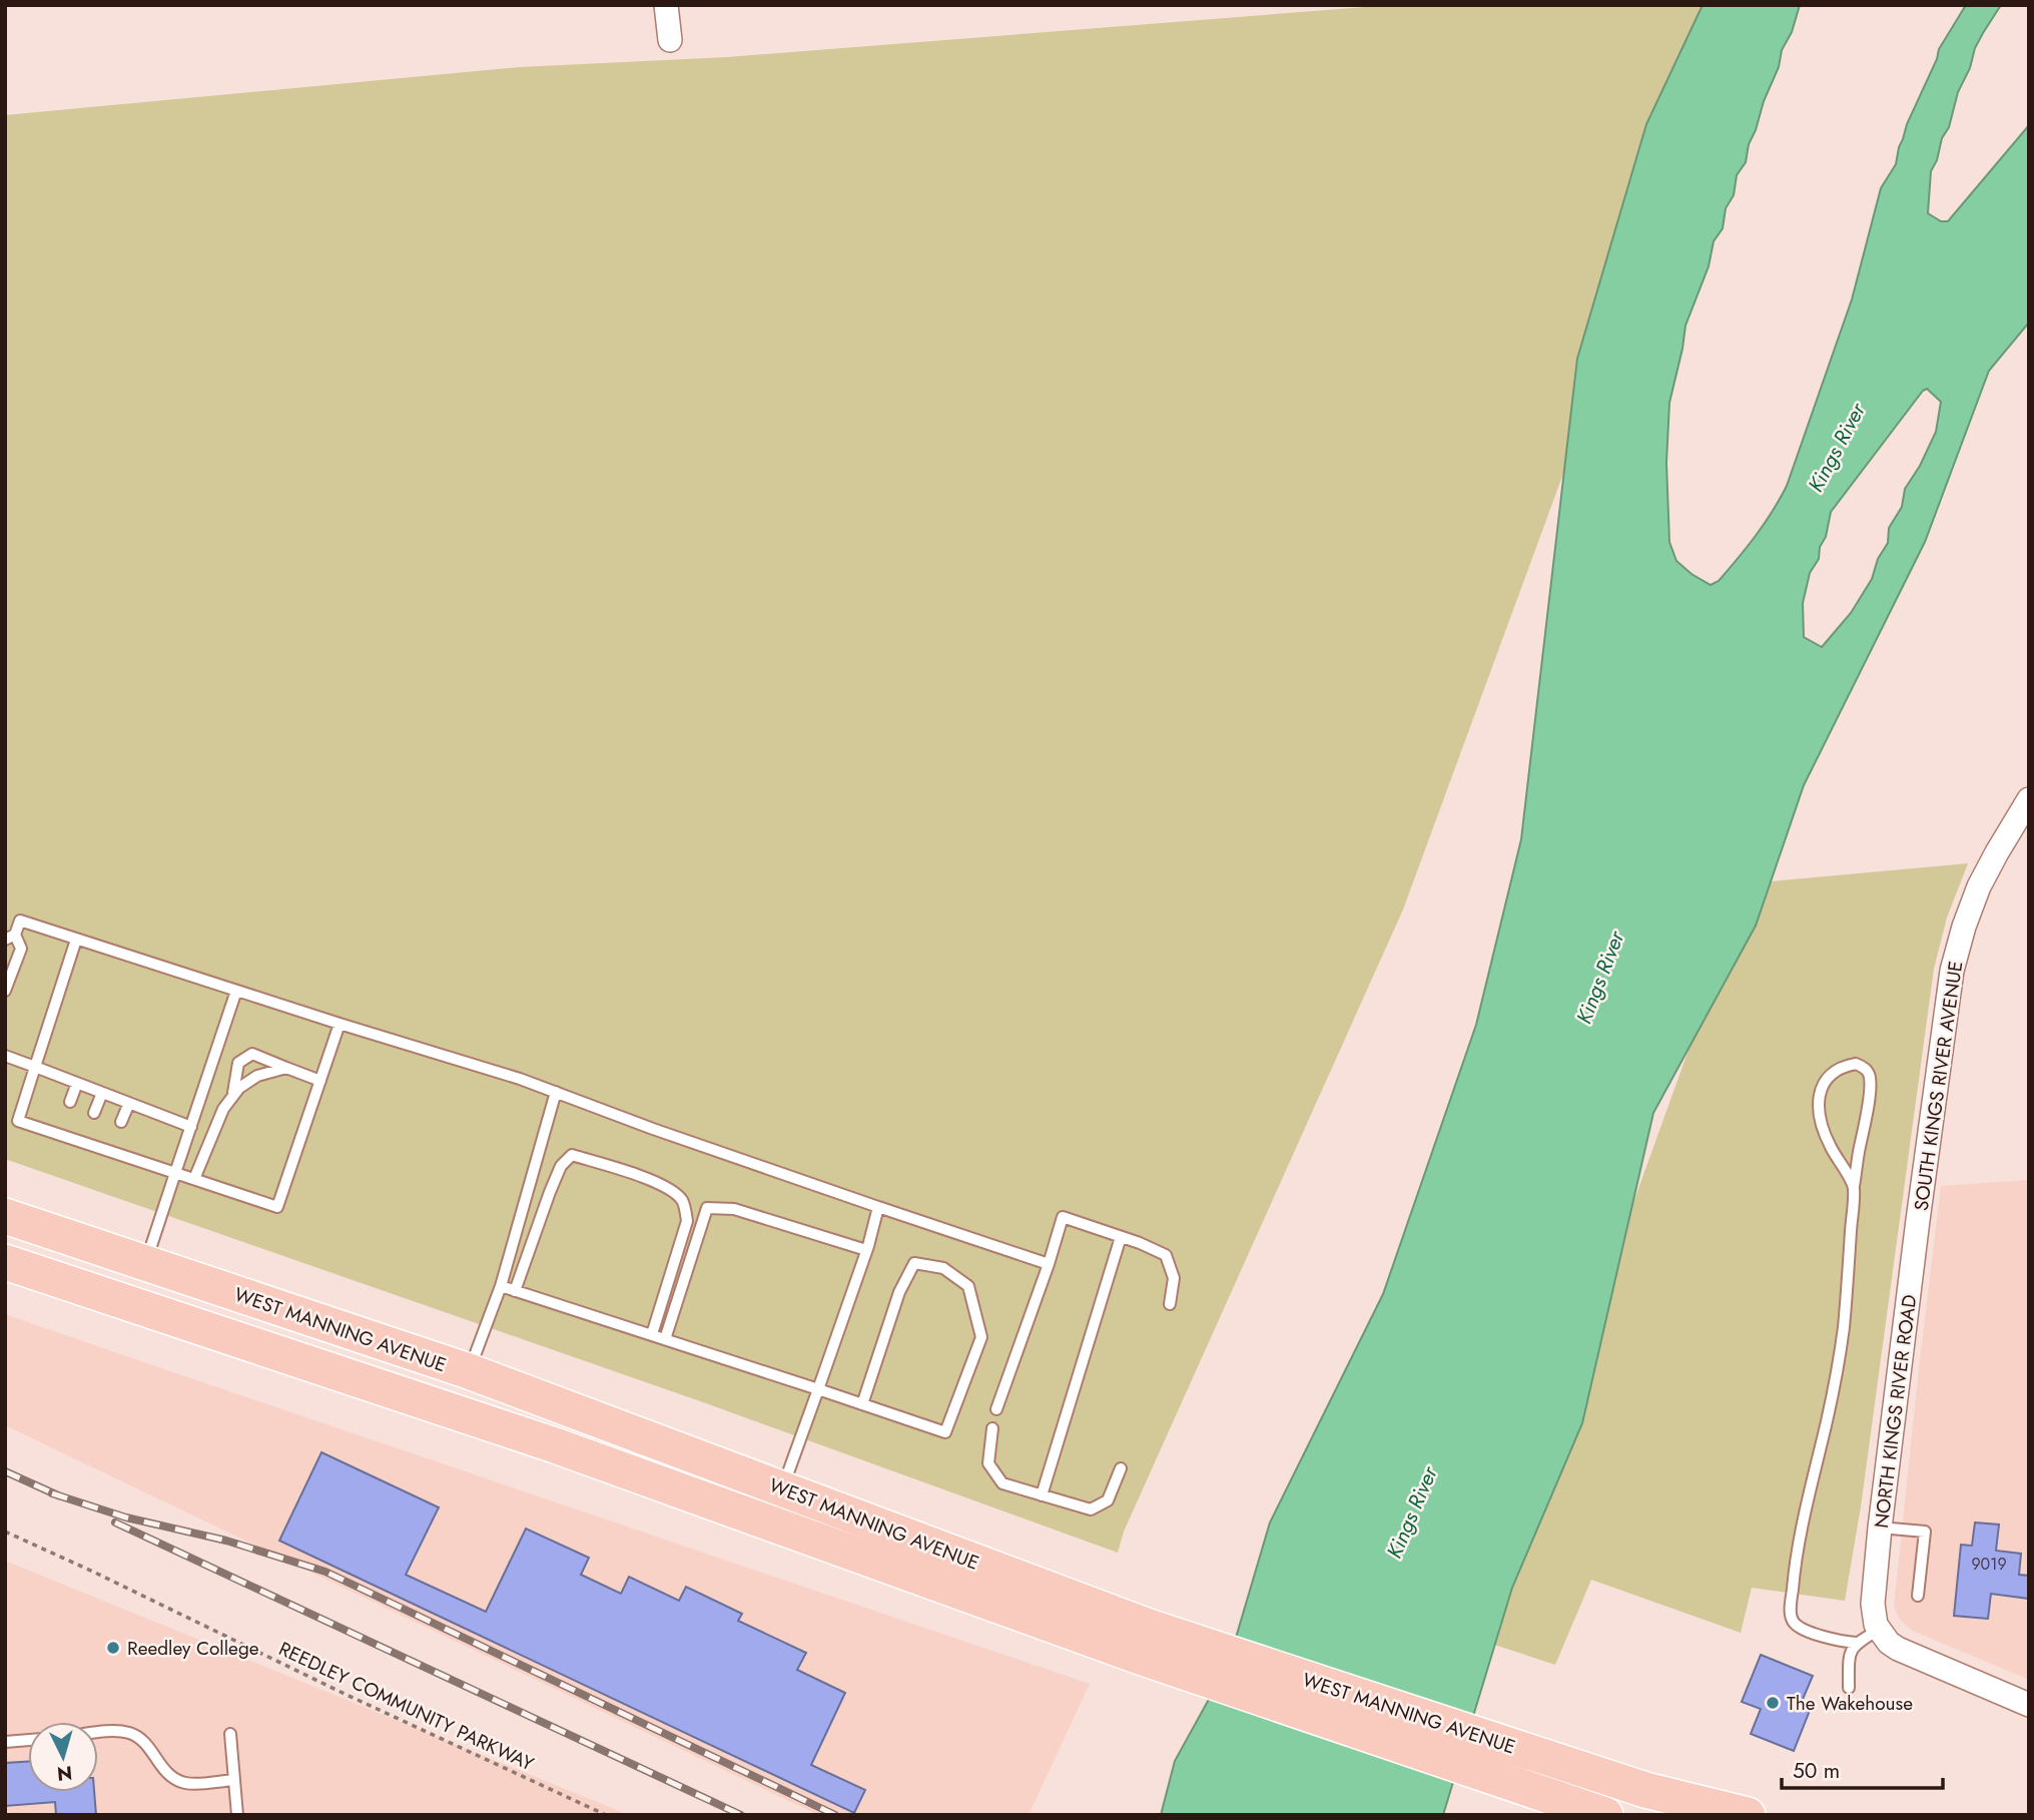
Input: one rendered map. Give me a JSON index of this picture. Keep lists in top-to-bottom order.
{
  "streets": {
    "main road": ["WEST MANNING AVENUE"],
    "street": ["SOUTH KINGS RIVER AVENUE", "NORTH KINGS RIVER ROAD"],
    "path": ["REEDLEY COMMUNITY PARKWAY"]
  },
  "crossings": [
    ["SOUTH KINGS RIVER AVENUE", "NORTH KINGS RIVER ROAD"]
  ],
  "water": ["Kings River"],
  "places": ["Reedley College", "The Wakehouse"],
  "house_numbers": ["9019"],
  "scale_bar": "50 m",
  "north": "bottom"
}
